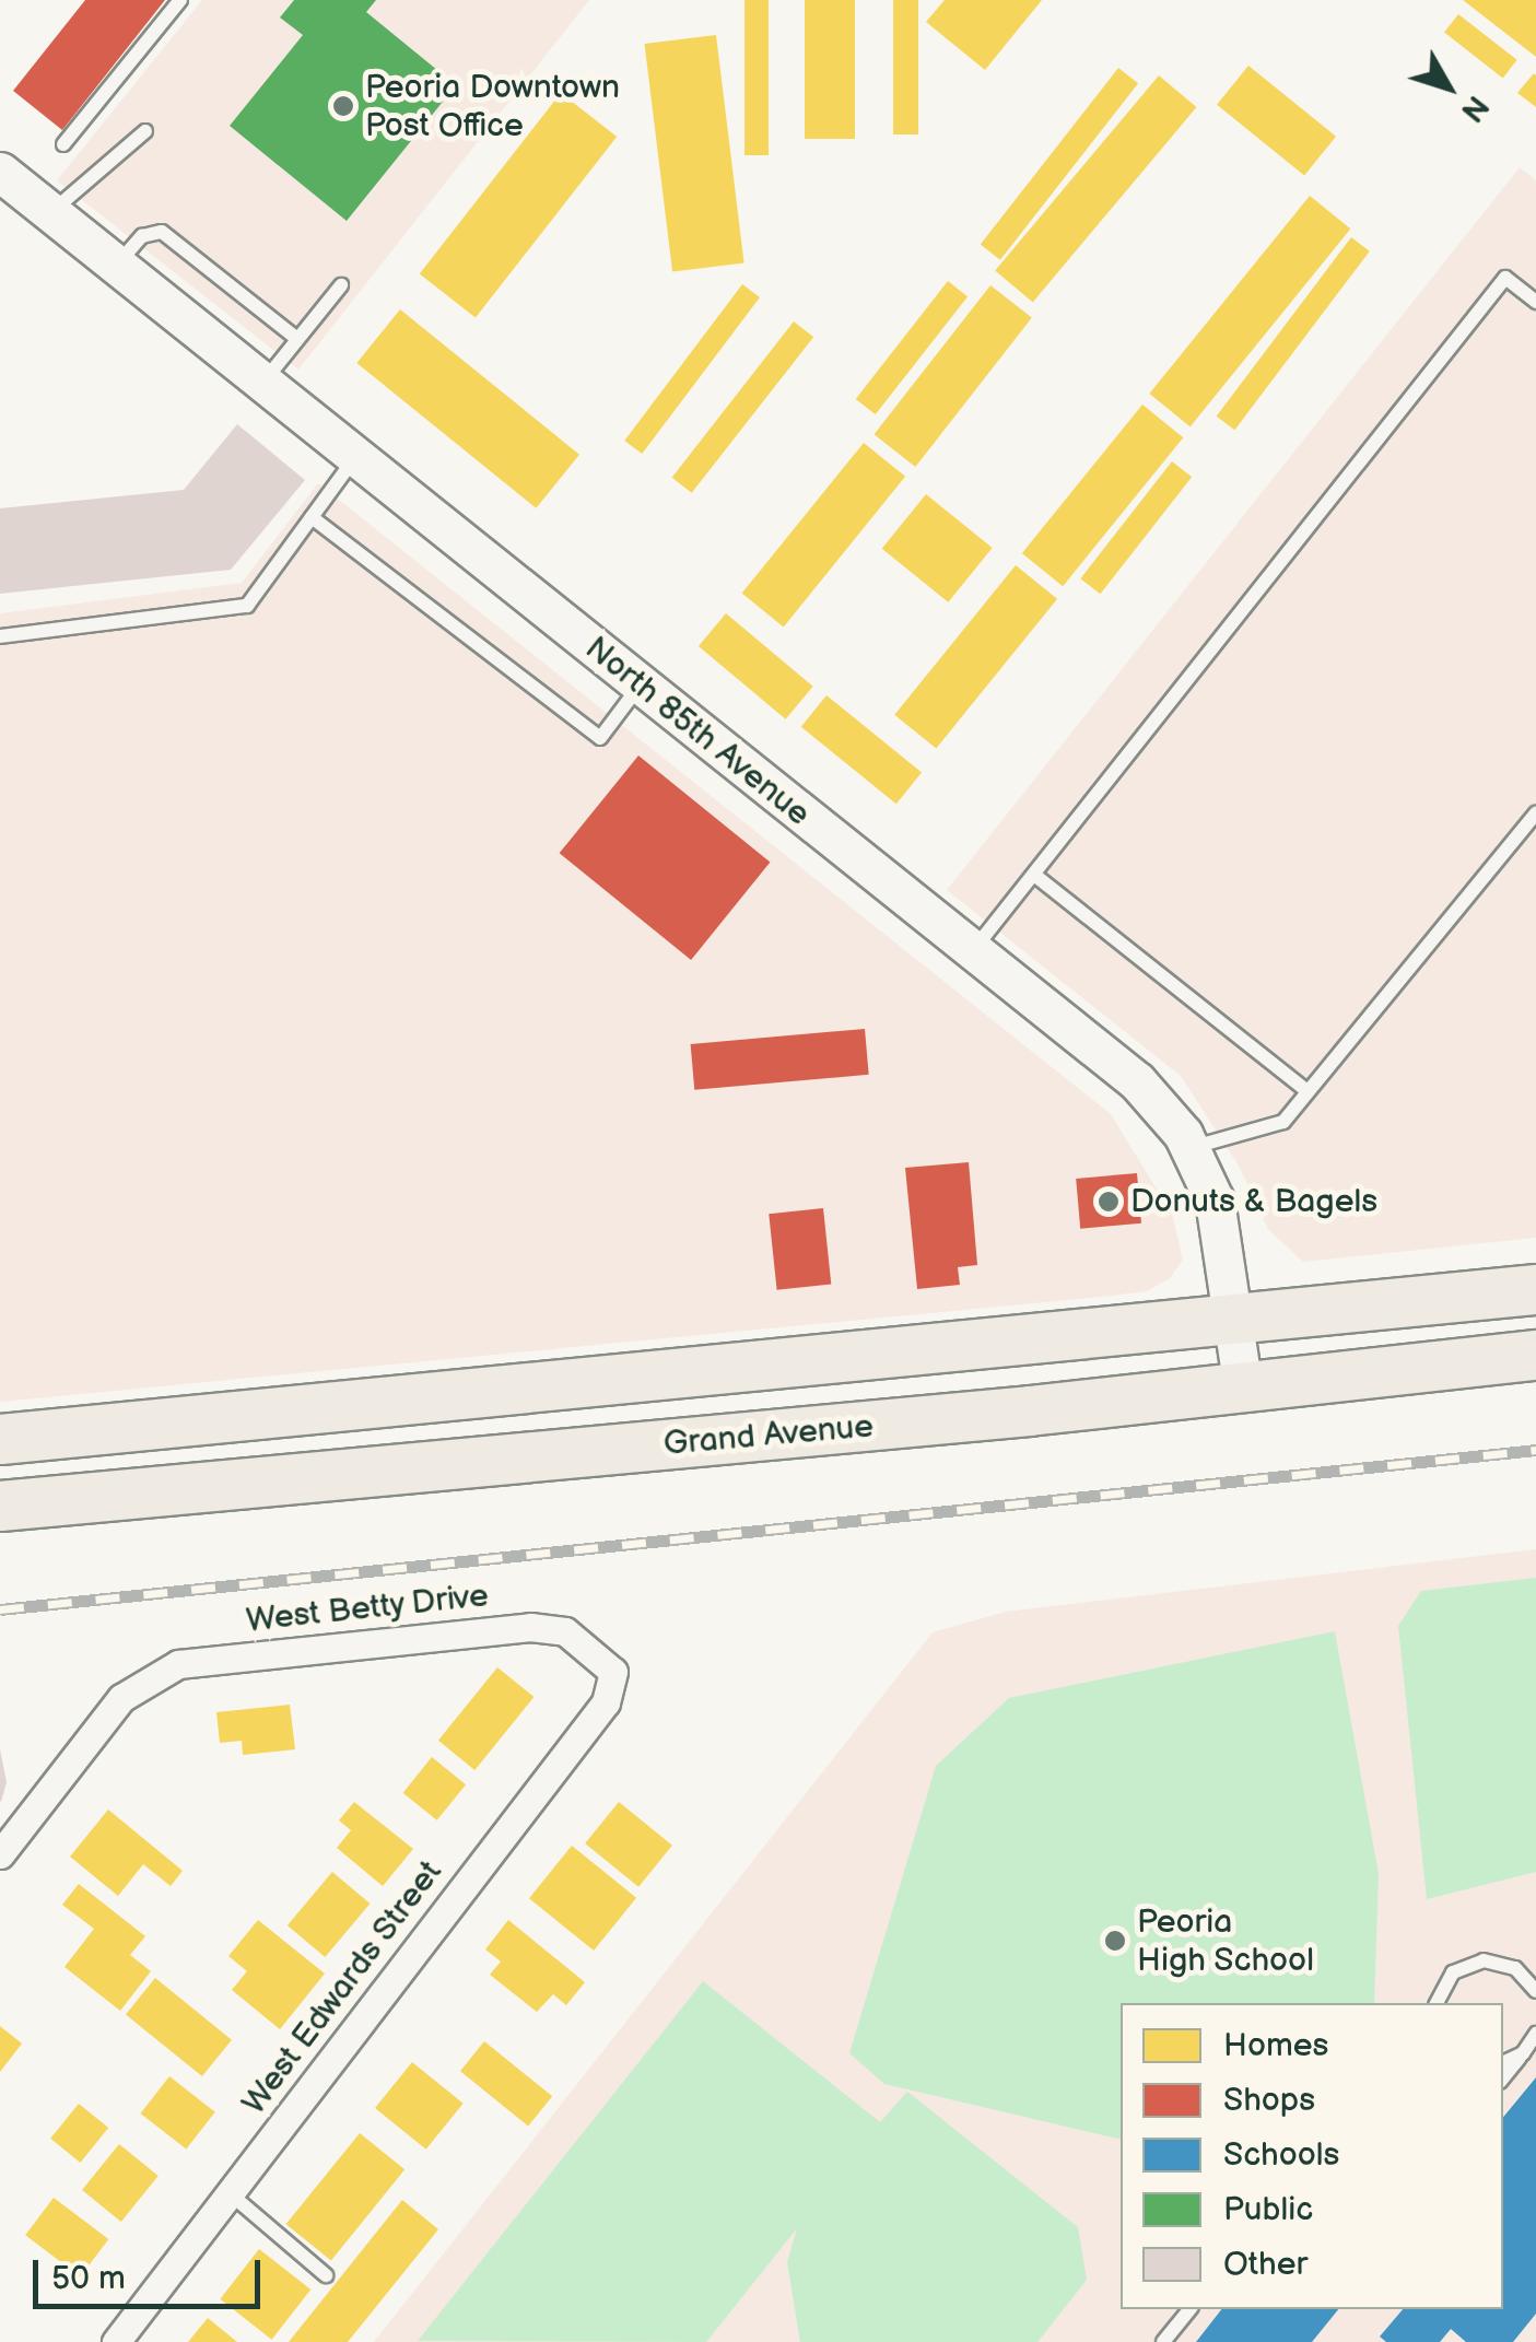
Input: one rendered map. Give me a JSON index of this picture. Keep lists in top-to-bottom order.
{
  "streets": {
    "highway": ["Grand Avenue"],
    "street": ["North 85th Avenue", "West Betty Drive", "West Edwards Street"]
  },
  "crossings": [
    ["North 85th Avenue", "Grand Avenue"],
    ["West Betty Drive", "West Edwards Street"]
  ],
  "places": ["Peoria Downtown Post Office", "Donuts & Bagels", "Peoria High School"],
  "legend": [
    "Homes",
    "Shops",
    "Schools",
    "Public",
    "Other"
  ],
  "scale_bar": "50 m",
  "north": "bottom right"
}
